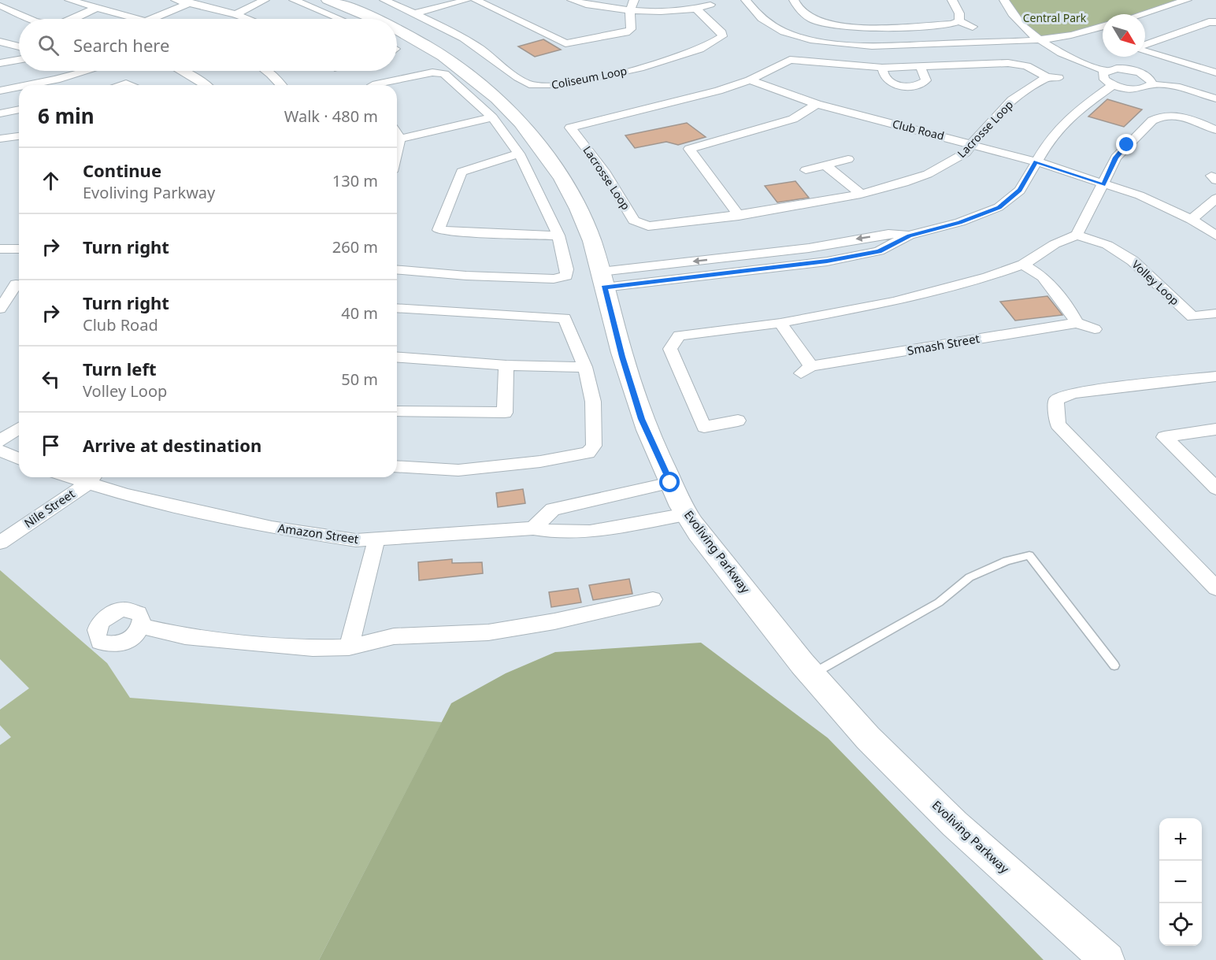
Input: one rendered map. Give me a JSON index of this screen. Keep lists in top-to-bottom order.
{
  "streets": {
    "street": [
      "Coliseum Loop",
      "Lacrosse Loop",
      "Club Road",
      "Volley Loop",
      "Smash Street",
      "Nile Street",
      "Amazon Street",
      "Evoliving Parkway"
    ]
  },
  "crossings": [
    ["Lacrosse Loop", "Club Road"],
    ["Nile Street", "Amazon Street"],
    ["Amazon Street", "Evoliving Parkway"]
  ],
  "parks": ["Central Park"],
  "north": "bottom right",
  "page": {
    "search": "Search here",
    "heading": ["6 min", "Walk · 480 m"],
    "list": [
      ["Continue", "Evoliving Parkway", "130 m"],
      ["Turn right", "260 m"],
      ["Turn right", "Club Road", "40 m"],
      ["Turn left", "Volley Loop", "50 m"],
      "Arrive at destination"
    ],
    "map_buttons": ["+", "−"]
  }
}
